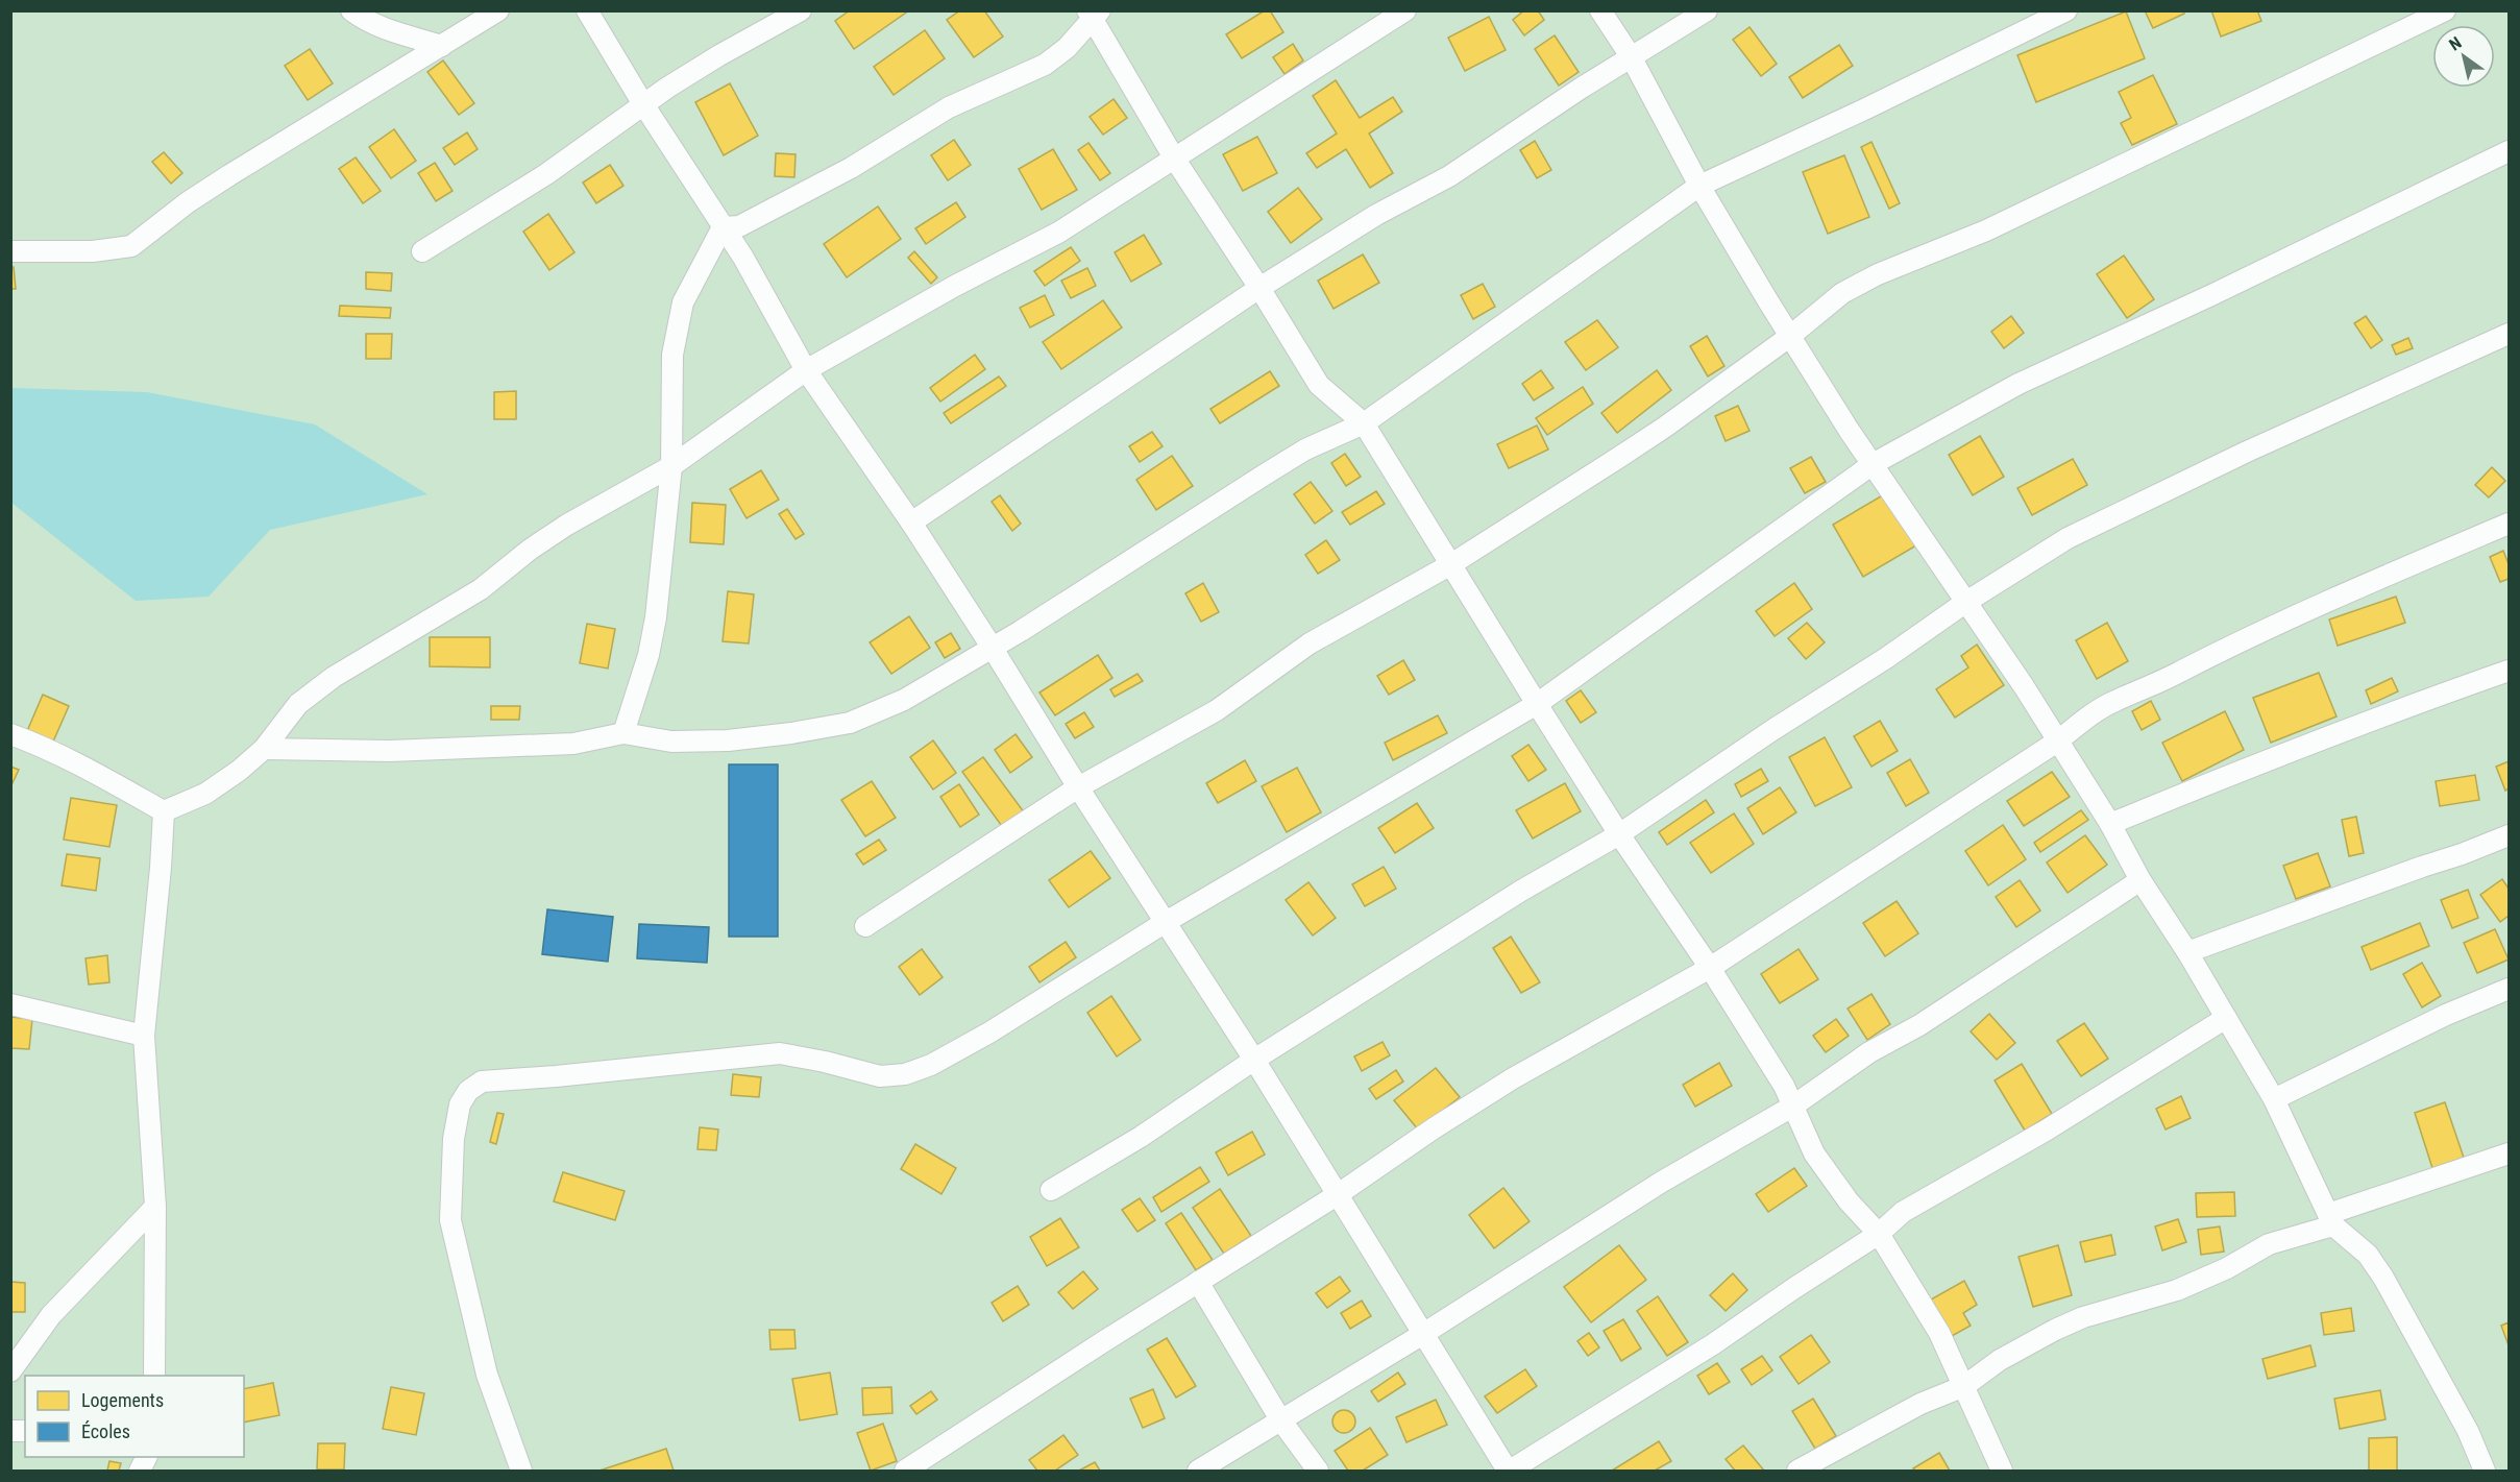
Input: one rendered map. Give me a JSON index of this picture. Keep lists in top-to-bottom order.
{
  "legend": ["Logements", "Écoles"],
  "north": "top left"
}
